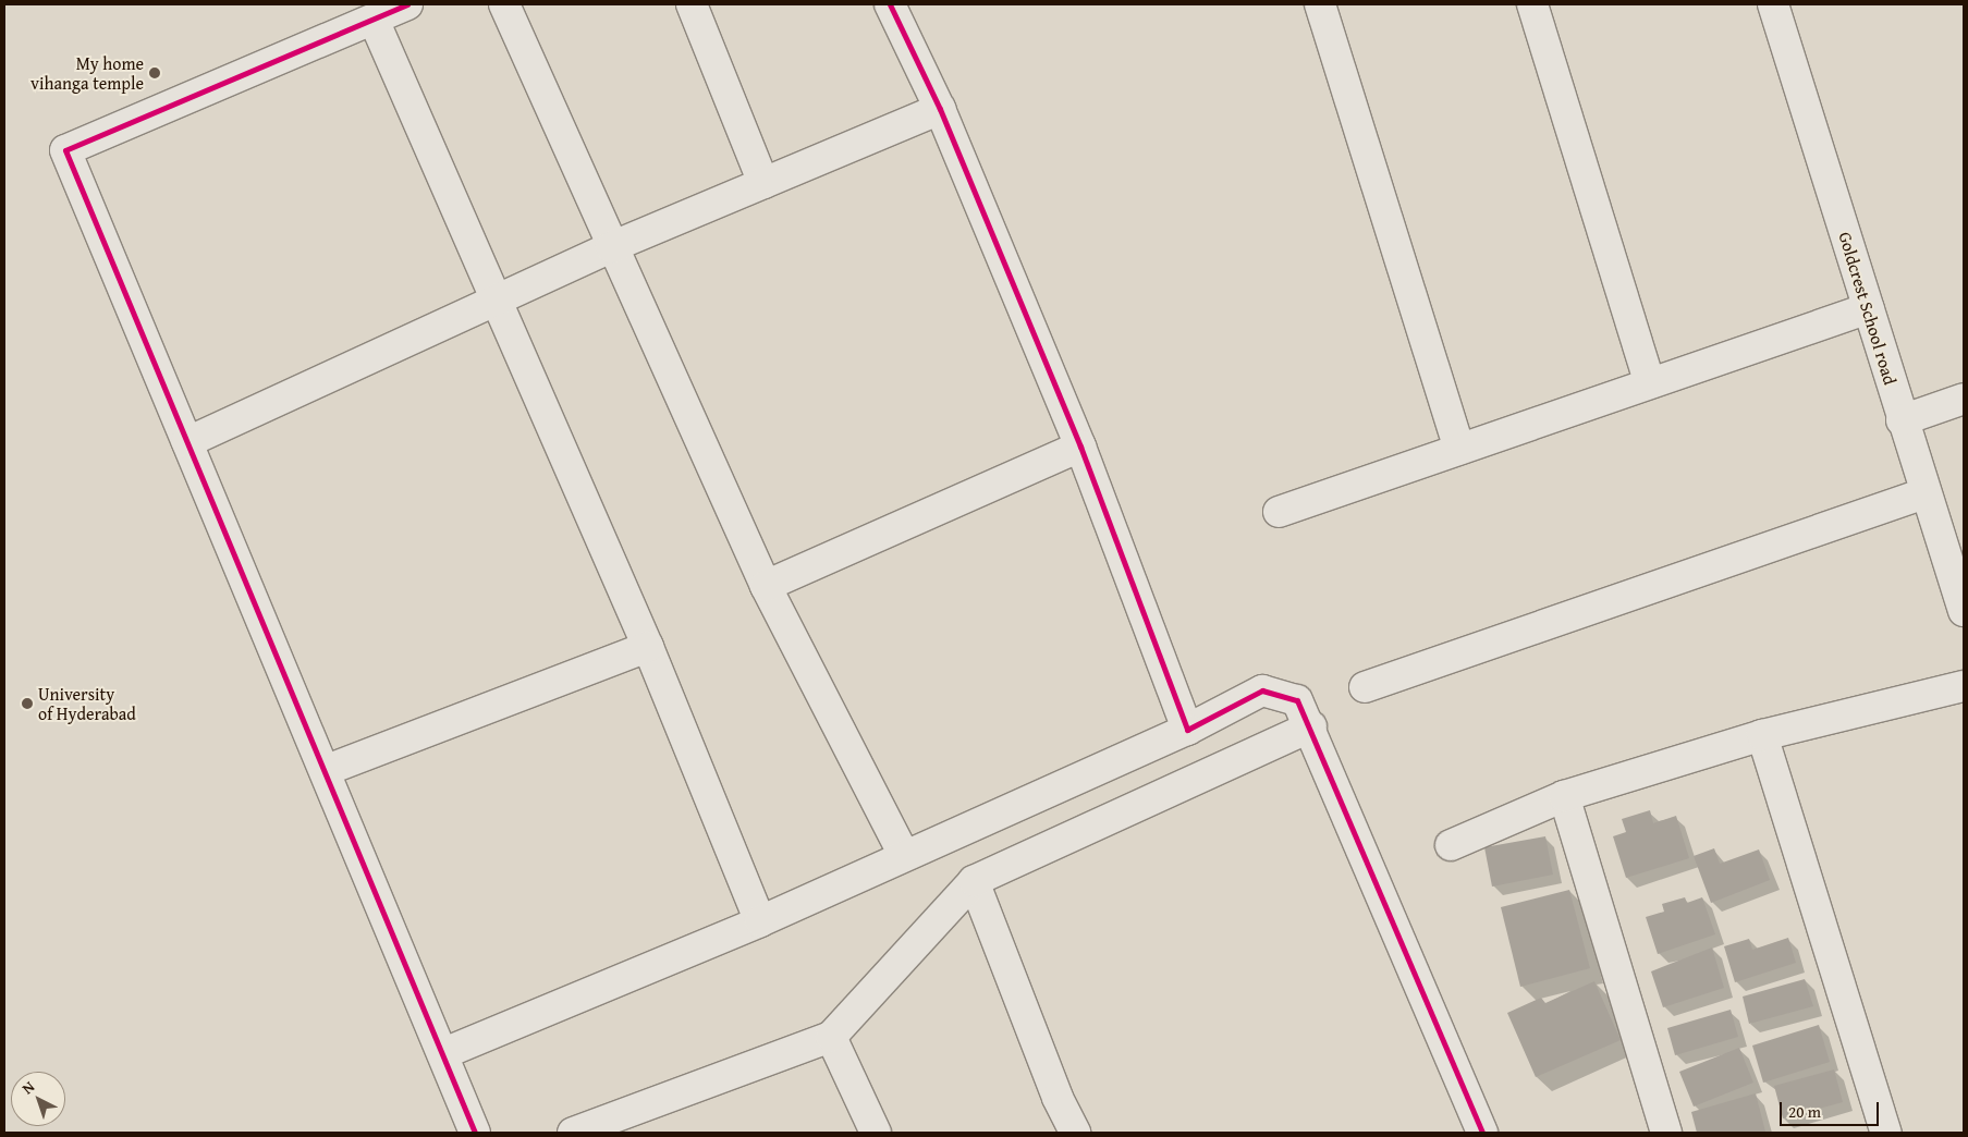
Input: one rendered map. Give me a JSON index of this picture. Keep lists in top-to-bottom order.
{
  "streets": {
    "street": ["Goldcrest School road"]
  },
  "places": ["My home vihanga temple", "University of Hyderabad"],
  "scale_bar": "20 m",
  "north": "top left"
}
